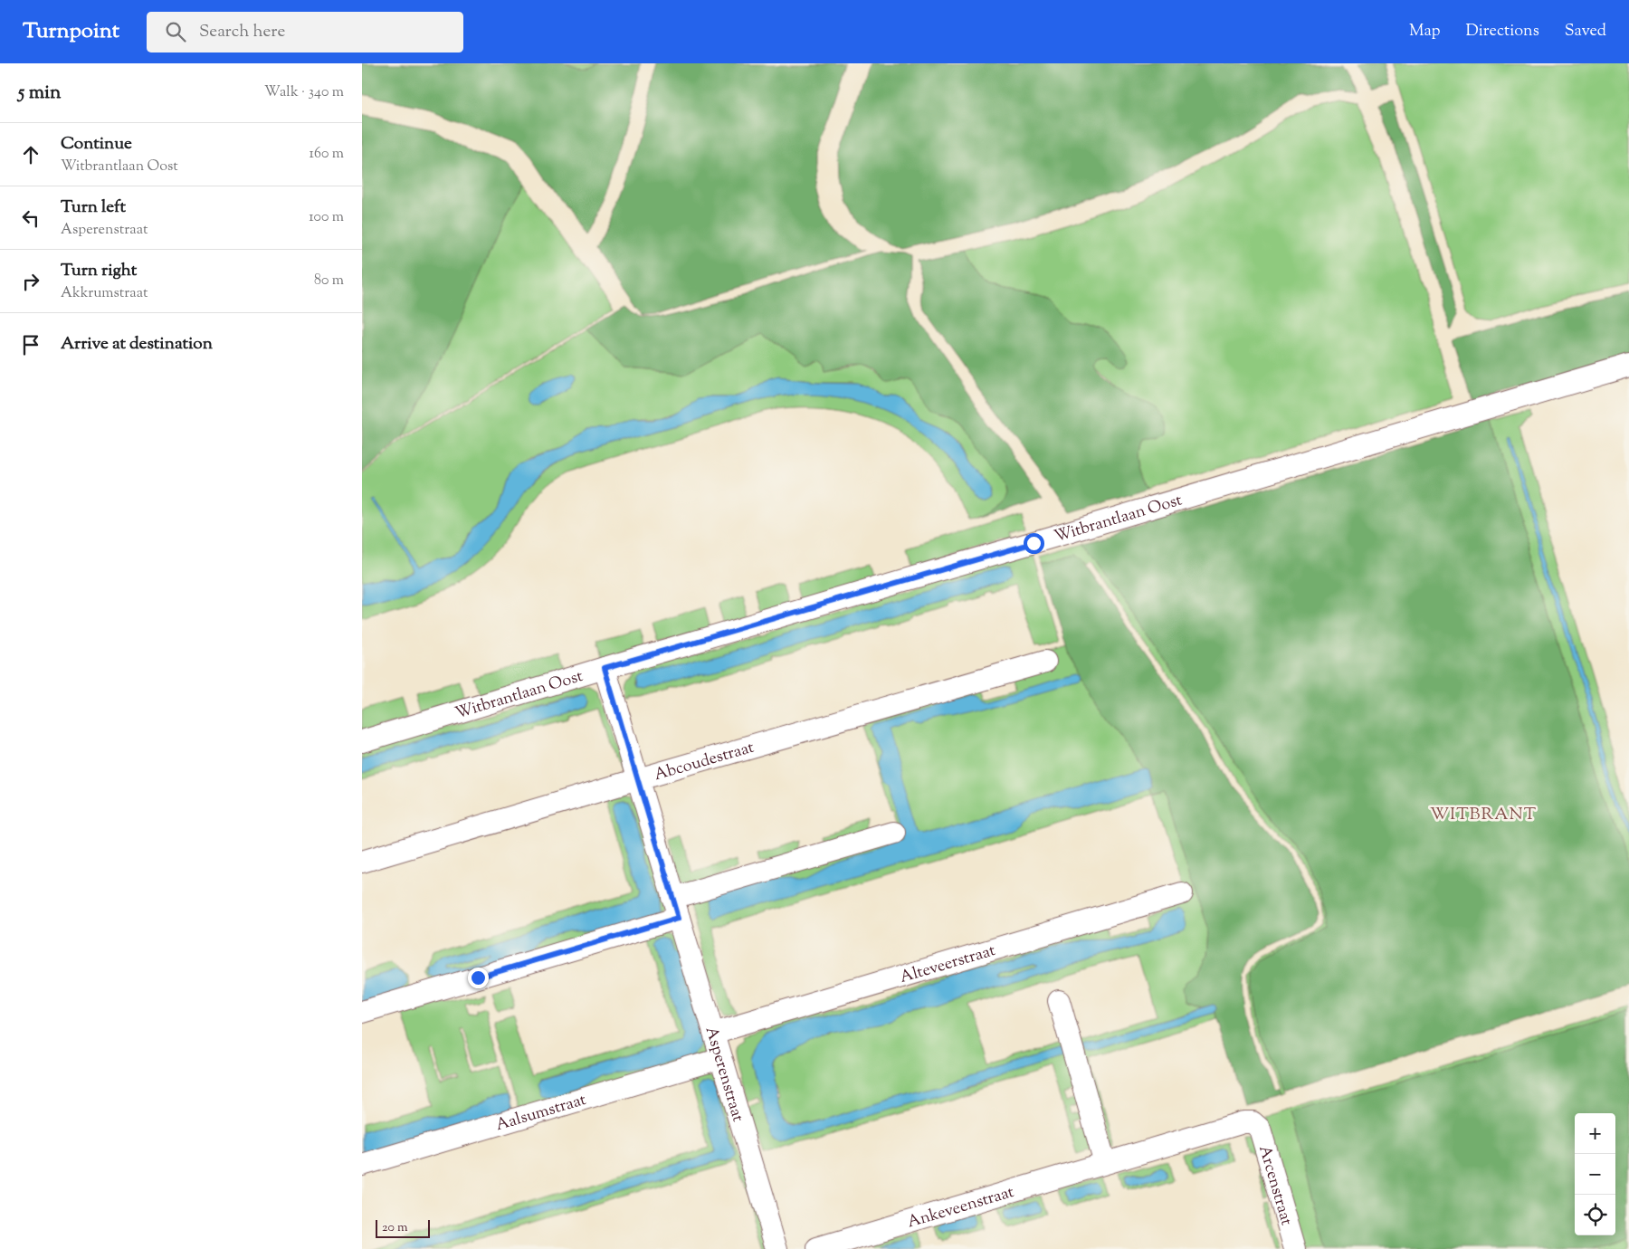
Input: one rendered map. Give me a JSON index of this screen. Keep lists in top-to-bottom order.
{
  "streets": {
    "street": [
      "Witbrantlaan Oost",
      "Abcoudestraat",
      "Alteveerstraat",
      "Asperenstraat",
      "Aalsumstraat",
      "Arcenstraat",
      "Ankeveenstraat"
    ]
  },
  "crossings": [
    ["Witbrantlaan Oost", "Asperenstraat"],
    ["Abcoudestraat", "Asperenstraat"],
    ["Alteveerstraat", "Asperenstraat"],
    ["Asperenstraat", "Aalsumstraat"],
    ["Arcenstraat", "Ankeveenstraat"]
  ],
  "districts": ["WITBRANT"],
  "scale_bar": "20 m",
  "page": {
    "header": "Turnpoint",
    "search": "Search here",
    "nav": ["Map", "Directions", "Saved"],
    "heading": ["5 min", "Walk · 340 m"],
    "list": [
      ["Continue", "Witbrantlaan Oost", "160 m"],
      ["Turn left", "Asperenstraat", "100 m"],
      ["Turn right", "Akkrumstraat", "80 m"],
      "Arrive at destination"
    ],
    "map_buttons": ["+", "−"],
    "scale": "20 m"
  }
}
